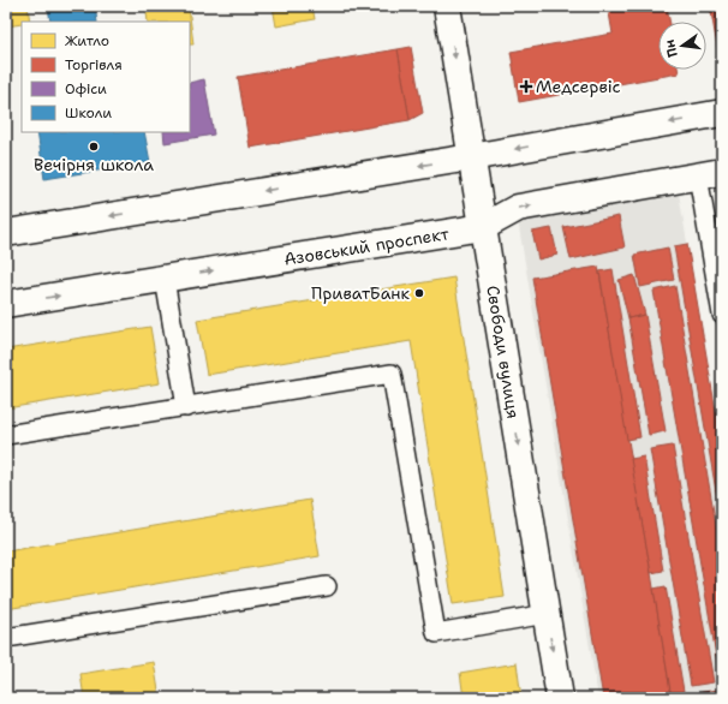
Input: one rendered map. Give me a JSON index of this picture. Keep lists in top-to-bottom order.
{
  "streets": {
    "main road": ["Азовський проспект", "Свободи вулиця"]
  },
  "crossings": [
    ["Азовський проспект", "Свободи вулиця"]
  ],
  "one_way": ["Свободи вулиця"],
  "places": {
    "health": ["Медсервіс"],
    "other": ["Вечірня школа", "ПриватБанк"]
  },
  "legend": [
    "Житло",
    "Торгівля",
    "Офіси",
    "Школи"
  ],
  "north": "left"
}
